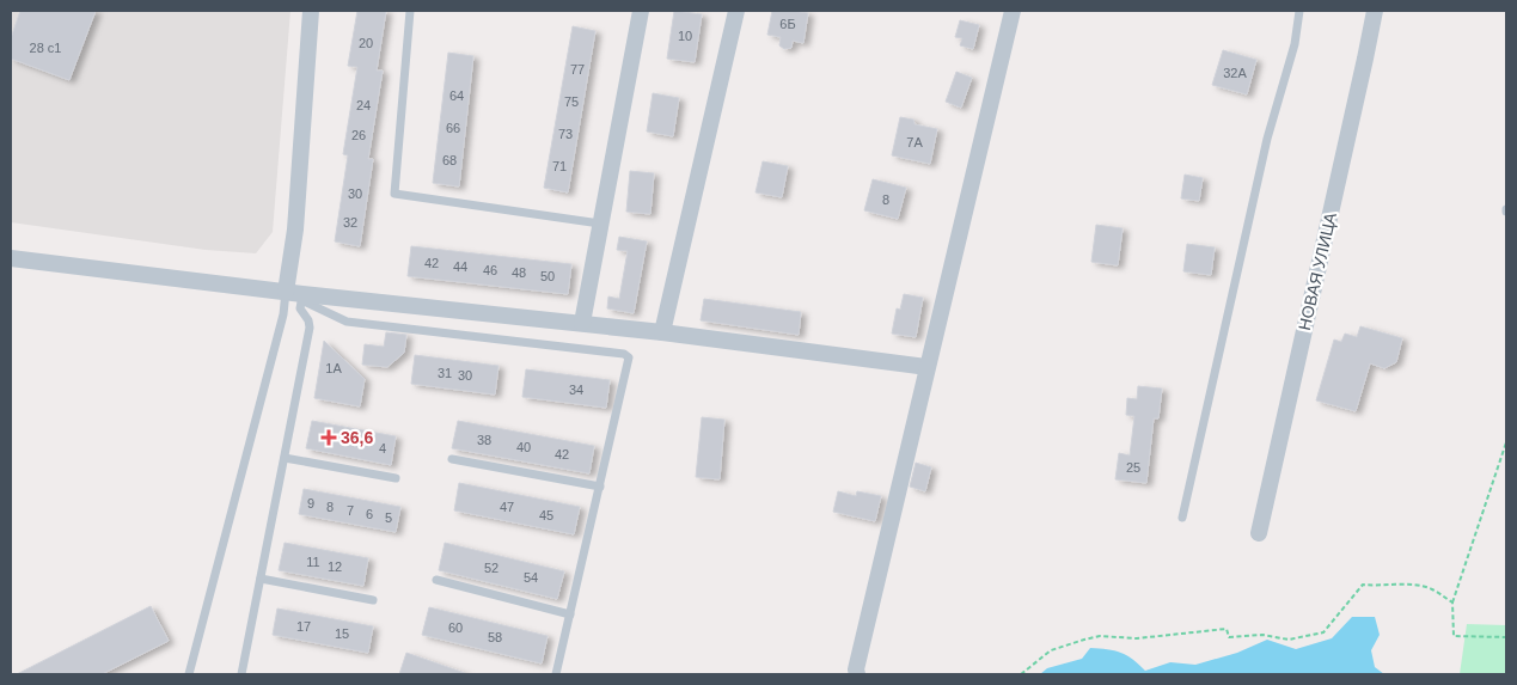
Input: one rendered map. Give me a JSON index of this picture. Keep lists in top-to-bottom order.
{
  "streets": {
    "street": ["НОВАЯ УЛИЦА"]
  },
  "places": {
    "health": ["36,6"]
  },
  "house_numbers": [
    "6Б",
    "10",
    "20",
    "28 с1",
    "77",
    "32А",
    "64",
    "75",
    "24",
    "66",
    "73",
    "26",
    "7А",
    "68",
    "71",
    "30",
    "8",
    "32",
    "42",
    "44",
    "46",
    "48",
    "50",
    "1А",
    "31",
    "30",
    "34",
    "38",
    "40",
    "4",
    "42",
    "25",
    "9",
    "8",
    "47",
    "7",
    "6",
    "45",
    "5",
    "11",
    "12",
    "52",
    "54",
    "17",
    "60",
    "15",
    "58"
  ]
}
